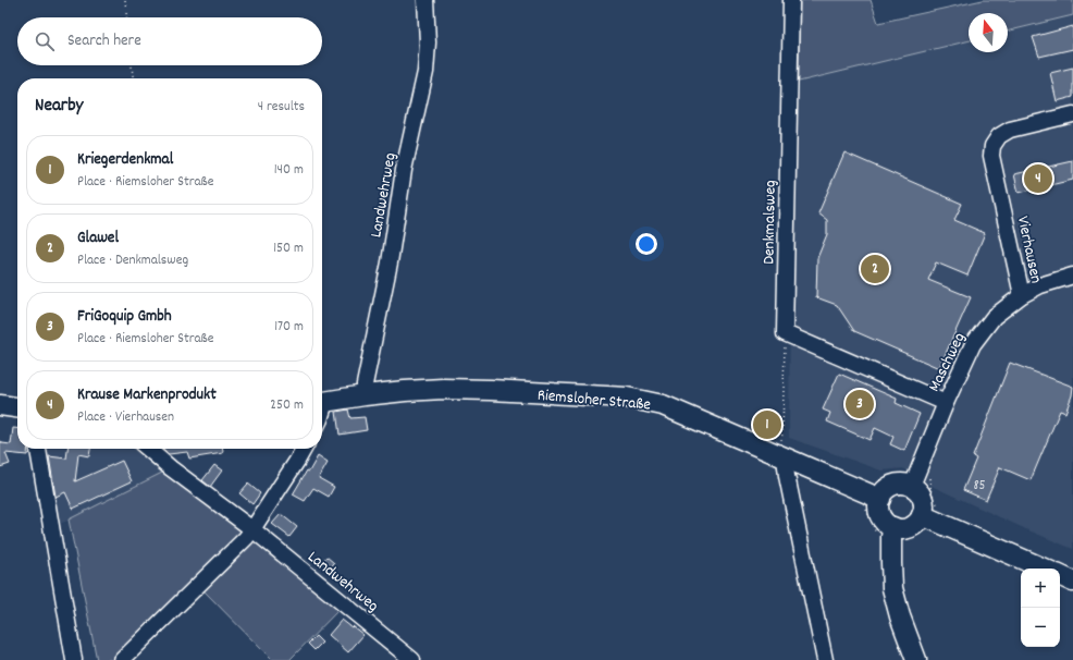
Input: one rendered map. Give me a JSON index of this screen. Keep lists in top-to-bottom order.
{
  "streets": {
    "main road": ["Riemsloher Straße"],
    "street": [
      "Landwehrweg",
      "Denkmalsweg",
      "Vierhausen",
      "Maschweg"
    ]
  },
  "crossings": [
    ["Landwehrweg", "Riemsloher Straße"],
    ["Vierhausen", "Maschweg"]
  ],
  "house_numbers": ["85"],
  "north": "top",
  "page": {
    "search": "Search here",
    "heading": ["Nearby", "4 results"],
    "list": [
      {
        "mark": "1",
        "name": "Kriegerdenkmal",
        "note": "Place · Riemsloher Straße",
        "value": "140 m"
      },
      {
        "mark": "2",
        "name": "Glawel",
        "note": "Place · Denkmalsweg",
        "value": "150 m"
      },
      {
        "mark": "3",
        "name": "FriGoquip Gmbh",
        "note": "Place · Riemsloher Straße",
        "value": "170 m"
      },
      {
        "mark": "4",
        "name": "Krause Markenprodukt",
        "note": "Place · Vierhausen",
        "value": "250 m"
      }
    ],
    "pins": [
      "4",
      "2",
      "3",
      "1"
    ],
    "map_buttons": ["+", "−"]
  }
}
